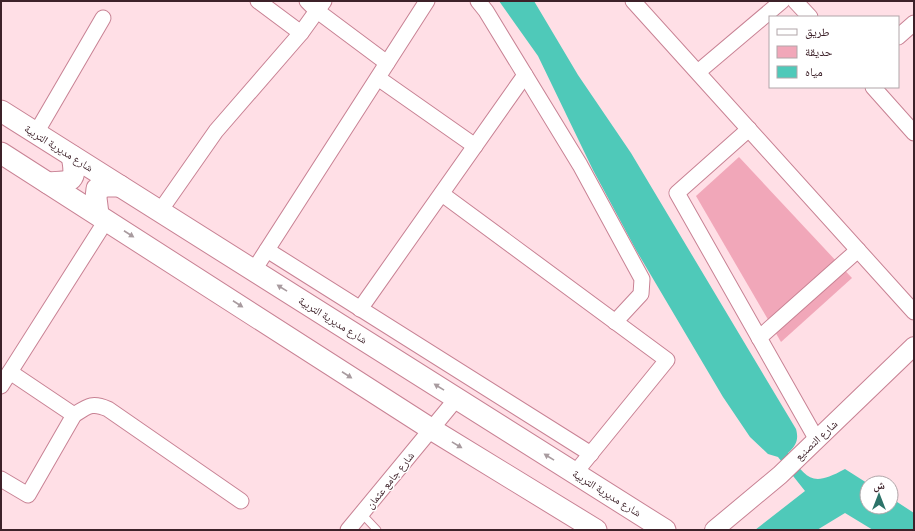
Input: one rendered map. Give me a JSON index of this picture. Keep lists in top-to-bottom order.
{
  "streets": {
    "main road": ["شارع مديرية التربية"],
    "street": ["شارع التصنيع", "شارع جامع عثمان"]
  },
  "crossings": [
    ["شارع مديرية التربية", "شارع جامع عثمان"]
  ],
  "legend": ["طريق", "حديقة", "مياه"],
  "north": "top"
}
